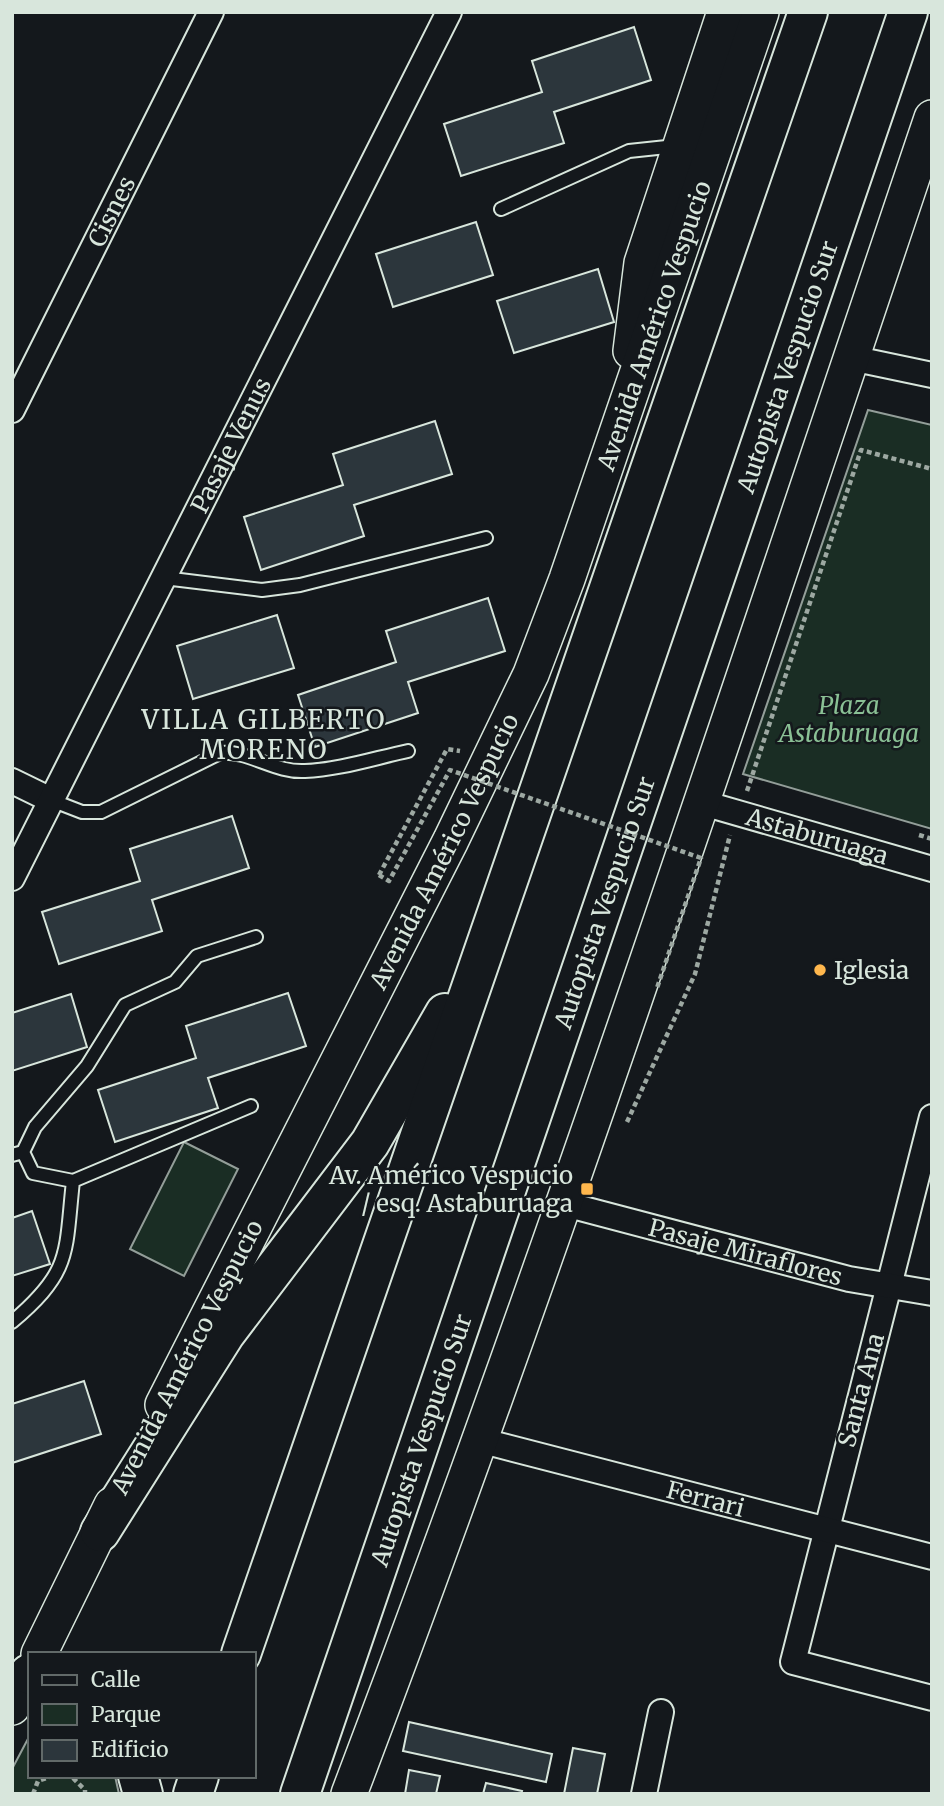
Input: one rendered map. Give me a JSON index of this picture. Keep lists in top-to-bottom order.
{
  "streets": {
    "highway": ["Autopista Vespucio Sur"],
    "main road": ["Avenida Américo Vespucio"],
    "street": [
      "Cisnes",
      "Pasaje Venus",
      "Astaburuaga",
      "Pasaje Miraflores",
      "Santa Ana",
      "Ferrari"
    ]
  },
  "crossings": [
    ["Pasaje Miraflores", "Santa Ana"],
    ["Santa Ana", "Ferrari"]
  ],
  "districts": ["VILLA GILBERTO MORENO"],
  "parks": ["Plaza Astaburuaga"],
  "places": {
    "other": ["Iglesia"],
    "transit": ["Av. Américo Vespucio / esq. Astaburuaga"]
  },
  "legend": ["Calle", "Parque", "Edificio"]
}
